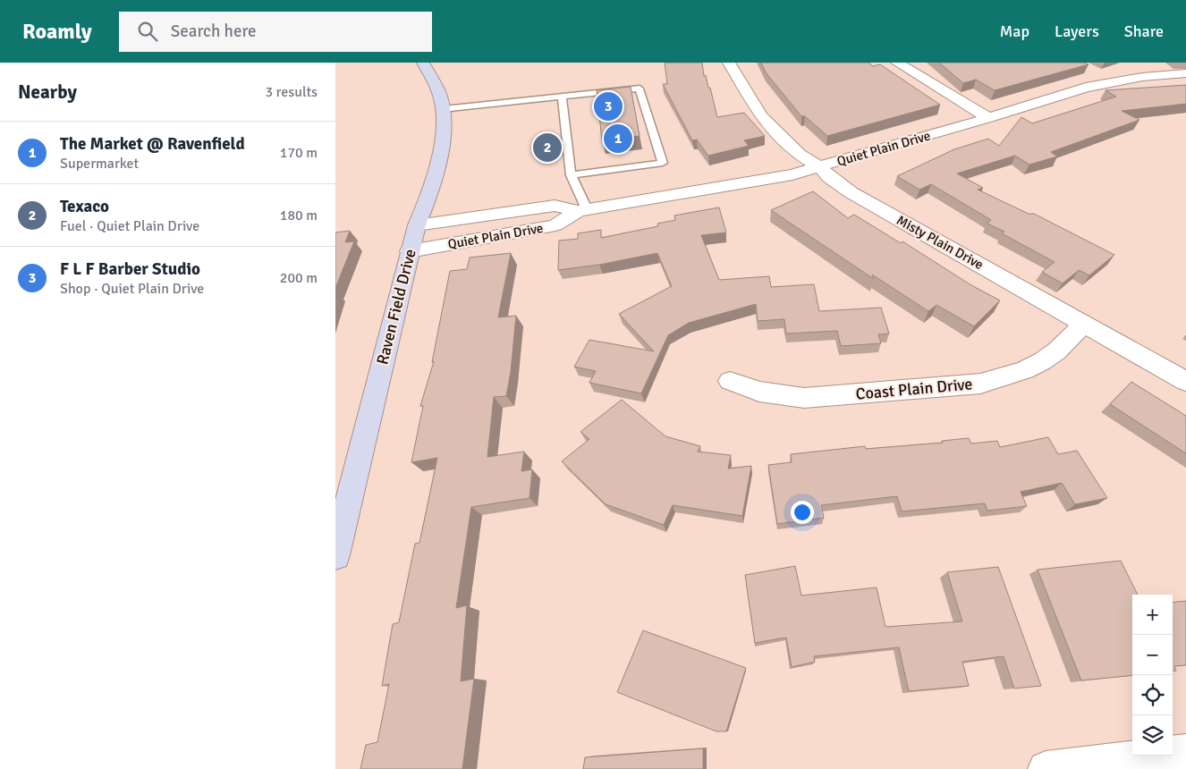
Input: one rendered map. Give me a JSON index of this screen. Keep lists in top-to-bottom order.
{
  "streets": {
    "street": [
      "Quiet Plain Drive",
      "Misty Plain Drive",
      "Raven Field Drive",
      "Coast Plain Drive"
    ]
  },
  "crossings": [
    ["Quiet Plain Drive", "Misty Plain Drive"],
    ["Quiet Plain Drive", "Raven Field Drive"],
    ["Misty Plain Drive", "Coast Plain Drive"]
  ],
  "page": {
    "header": "Roamly",
    "search": "Search here",
    "nav": ["Map", "Layers", "Share"],
    "heading": ["Nearby", "3 results"],
    "pins": ["3", "1", "2"],
    "list": [
      {
        "mark": "1",
        "name": "The Market @ Ravenfield",
        "note": "Supermarket",
        "value": "170 m"
      },
      {
        "mark": "2",
        "name": "Texaco",
        "note": "Fuel · Quiet Plain Drive",
        "value": "180 m"
      },
      {
        "mark": "3",
        "name": "F L F Barber Studio",
        "note": "Shop · Quiet Plain Drive",
        "value": "200 m"
      }
    ],
    "map_buttons": ["+", "−"]
  }
}
